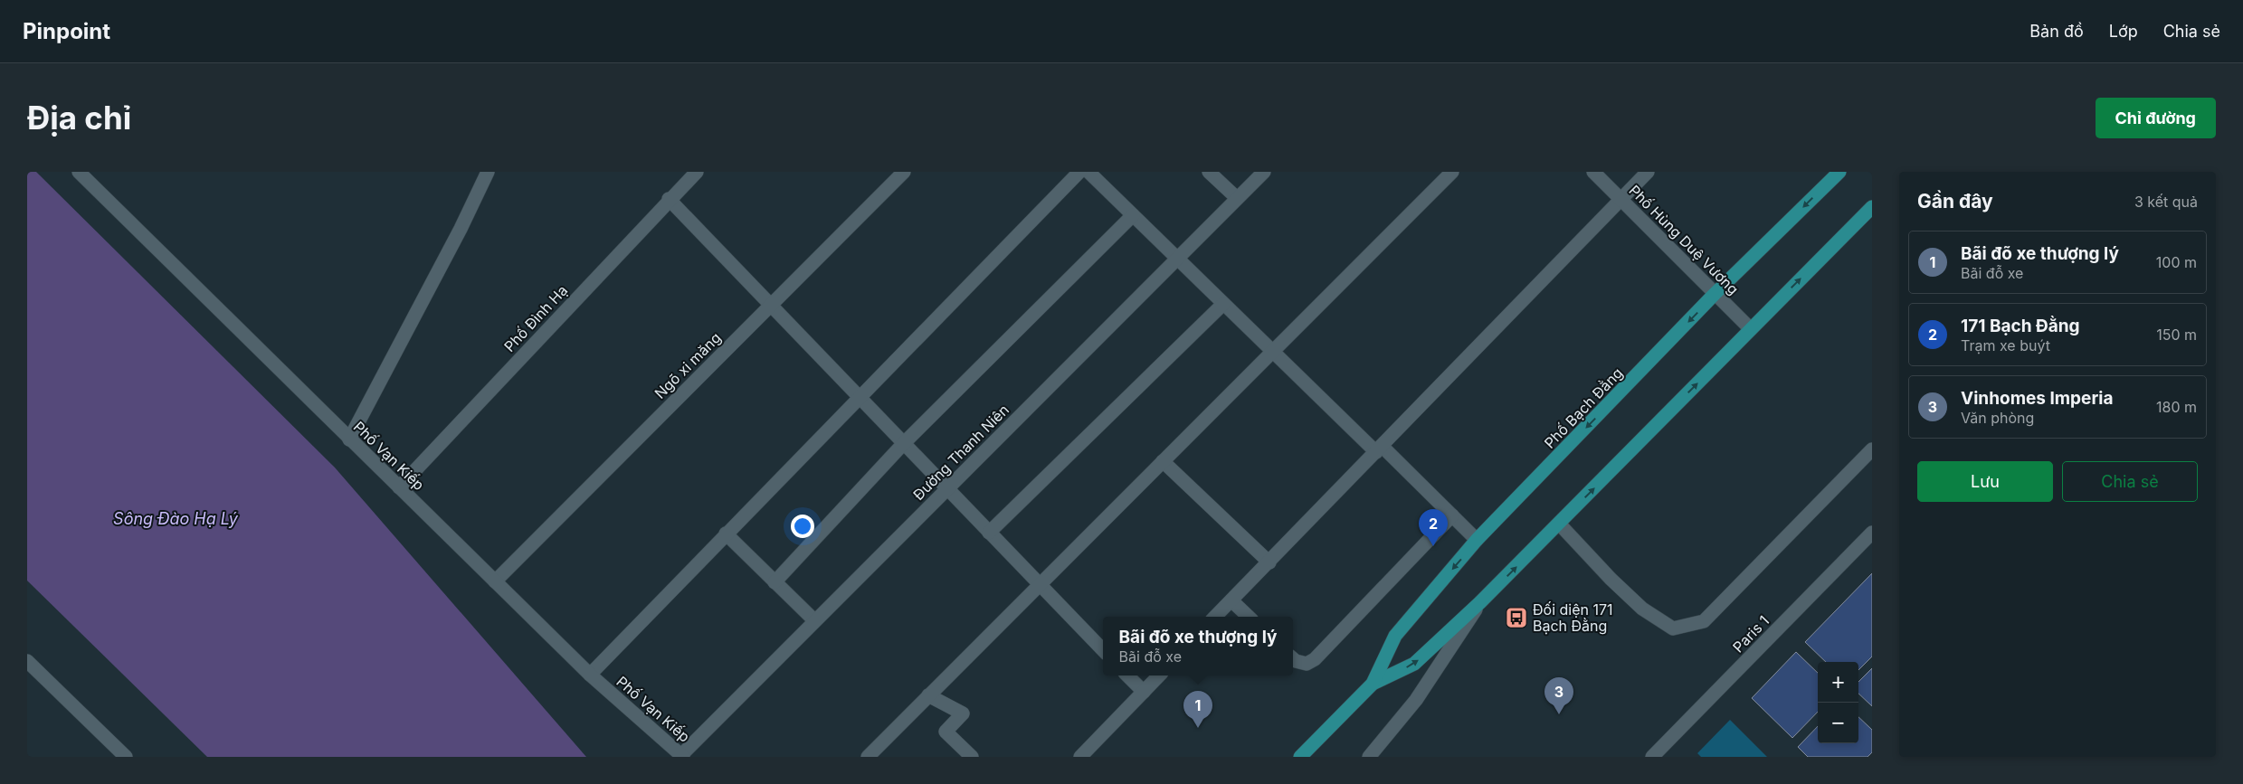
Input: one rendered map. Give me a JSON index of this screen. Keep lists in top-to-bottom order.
{
  "streets": {
    "main road": ["Phố Bạch Đằng"],
    "street": [
      "Phố Hùng Duệ Vương",
      "Phố Đình Hạ",
      "Ngõ xi măng",
      "Đường Thanh Niên",
      "Phố Vạn Kiếp",
      "Paris 1"
    ]
  },
  "crossings": [
    ["Phố Hùng Duệ Vương", "Phố Bạch Đằng"],
    ["Phố Đình Hạ", "Phố Vạn Kiếp"],
    ["Ngõ xi măng", "Phố Vạn Kiếp"],
    ["Đường Thanh Niên", "Phố Vạn Kiếp"]
  ],
  "water": ["Sông Đào Hạ Lý"],
  "places": {
    "bus stop": ["Đối diện 171 Bạch Đằng"]
  },
  "page": {
    "header": "Pinpoint",
    "nav": ["Bản đồ", "Lớp", "Chia sẻ"],
    "buttons": [
      "Chỉ đường",
      ["Lưu", "Chia sẻ"]
    ],
    "title": "Địa chỉ",
    "heading": ["Gần đây", "3 kết quả"],
    "list": [
      {
        "mark": "1",
        "name": "Bãi đõ xe thượng lý",
        "note": "Bãi đỗ xe",
        "value": "100 m"
      },
      {
        "mark": "2",
        "name": "171 Bạch Đằng",
        "note": "Trạm xe buýt",
        "value": "150 m"
      },
      {
        "mark": "3",
        "name": "Vinhomes Imperia",
        "note": "Văn phòng",
        "value": "180 m"
      }
    ],
    "pins": ["2", "3", "1"],
    "popup": ["Bãi đõ xe thượng lý", "Bãi đỗ xe"],
    "map_buttons": ["+", "−"]
  }
}
